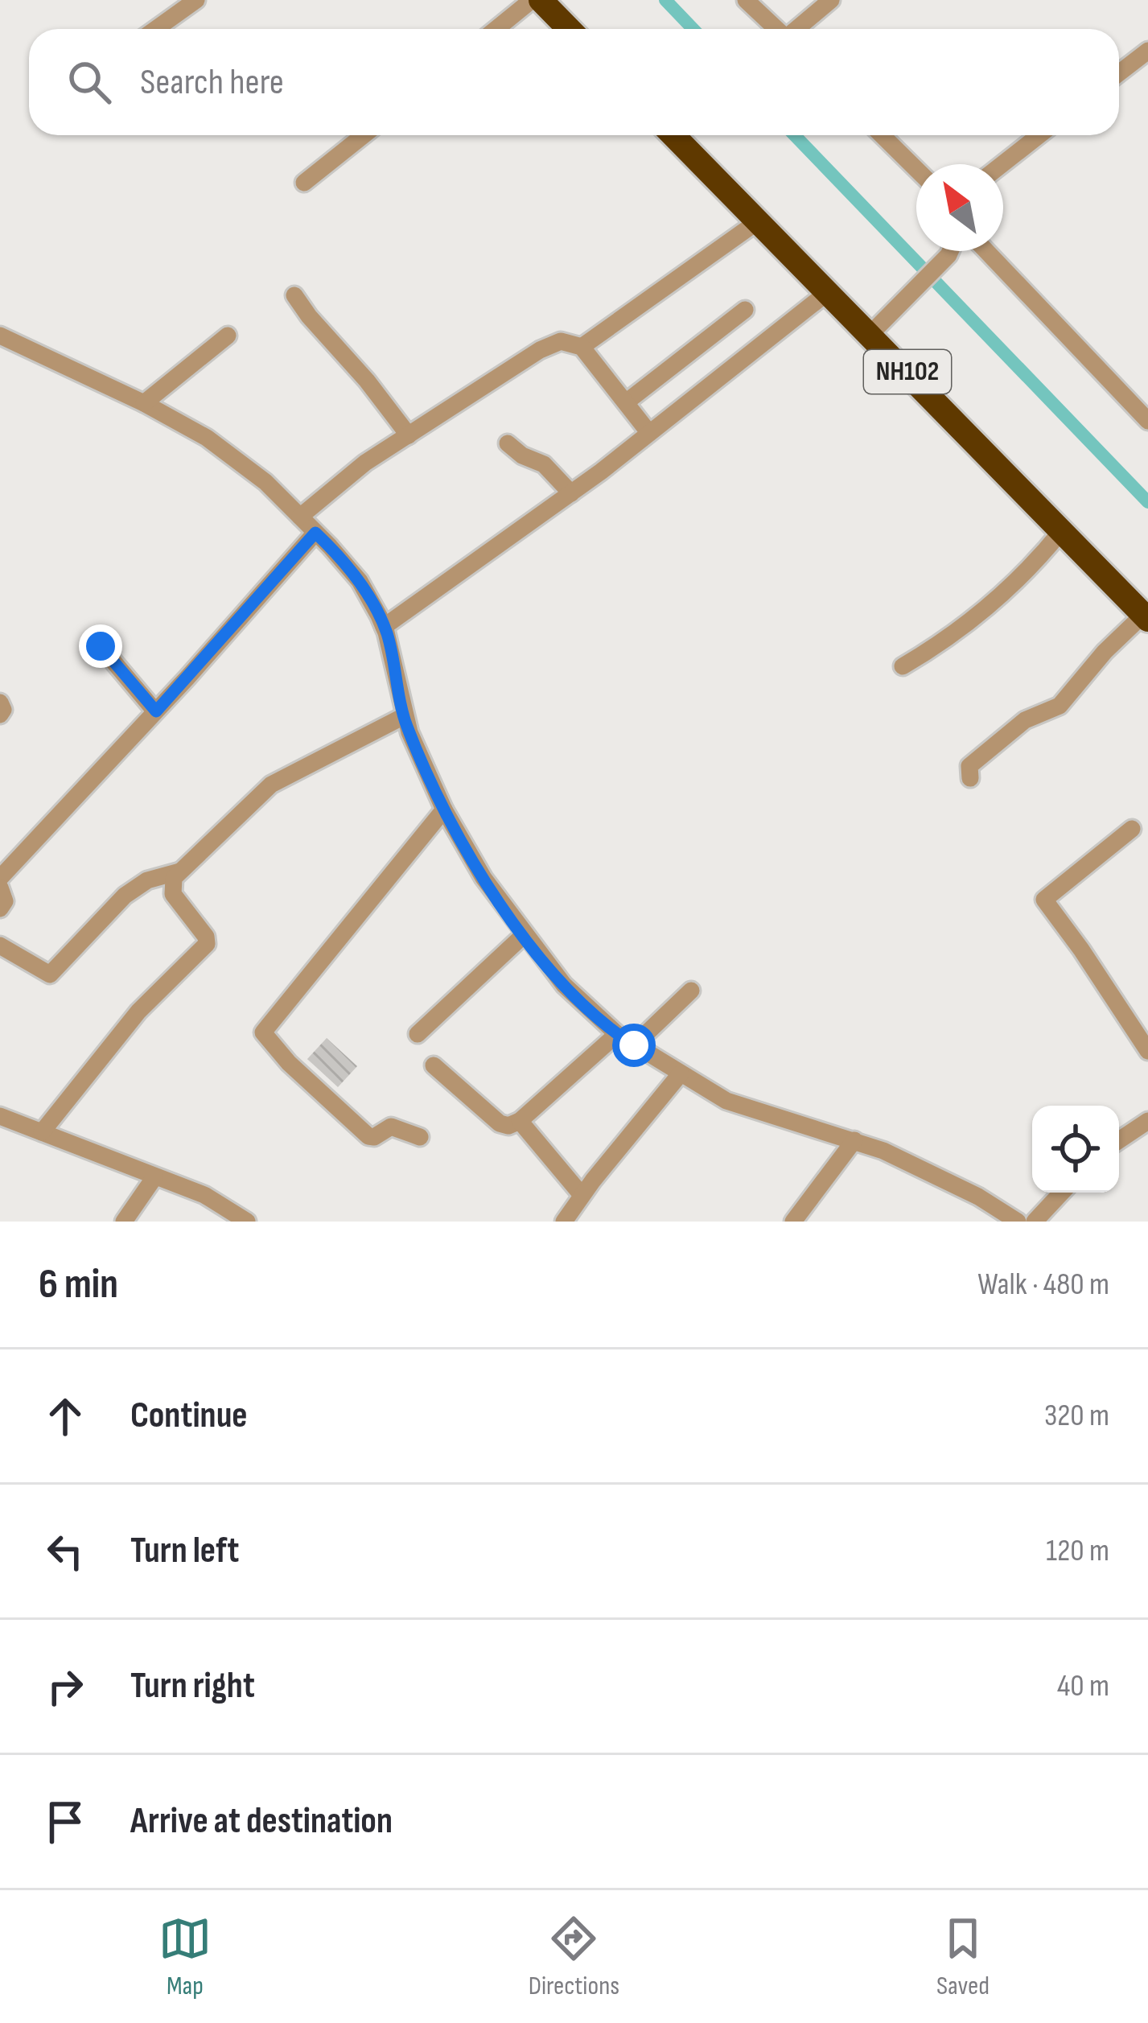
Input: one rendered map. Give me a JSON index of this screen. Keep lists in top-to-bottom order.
{
  "streets": {
    "highway": ["NH102"]
  },
  "north": "top left",
  "page": {
    "search": "Search here",
    "heading": ["6 min", "Walk · 480 m"],
    "list": [
      ["Continue", "320 m"],
      ["Turn left", "120 m"],
      ["Turn right", "40 m"],
      "Arrive at destination"
    ],
    "nav": ["Map", "Directions", "Saved"]
  }
}
